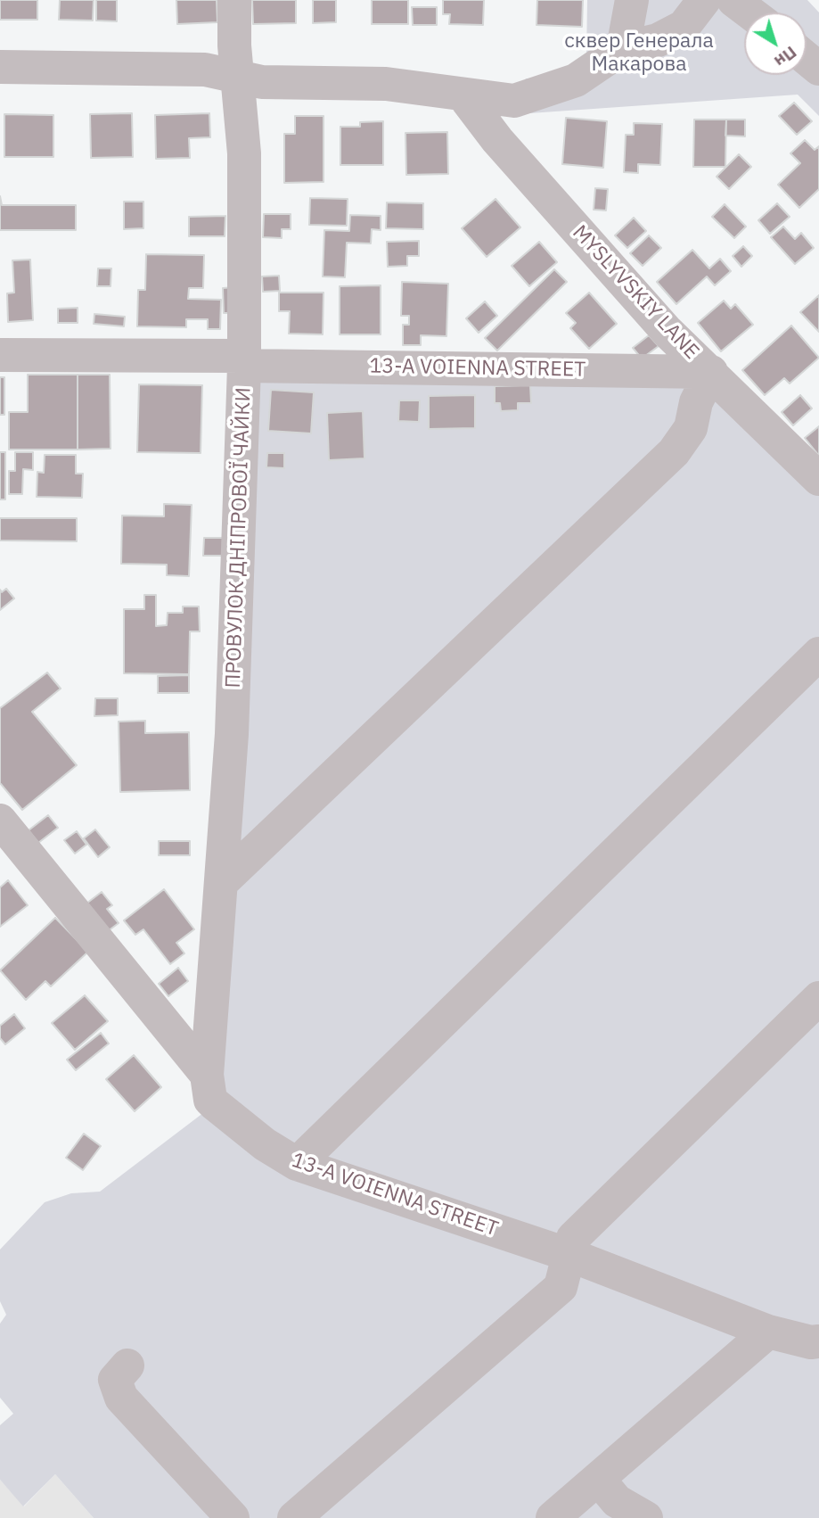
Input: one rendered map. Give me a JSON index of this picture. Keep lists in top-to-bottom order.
{
  "streets": {
    "street": ["MYSLYVSKIY LANE", "13-A VOIENNA STREET", "ПРОВУЛОК ДНІПРОВОЇ ЧАЙКИ"]
  },
  "crossings": [
    ["MYSLYVSKIY LANE", "13-A VOIENNA STREET"],
    ["13-A VOIENNA STREET", "ПРОВУЛОК ДНІПРОВОЇ ЧАЙКИ"]
  ],
  "parks": ["сквер Генерала Макарова"],
  "north": "bottom right"
}
